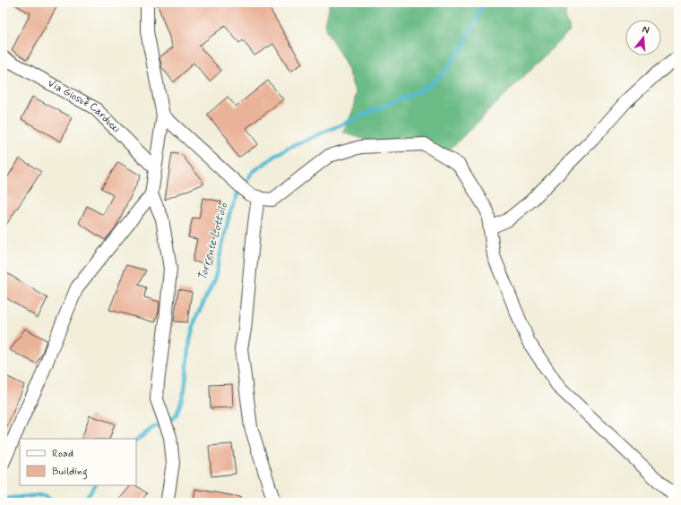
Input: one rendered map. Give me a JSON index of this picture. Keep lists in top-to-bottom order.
{
  "streets": {
    "street": ["Via Giosuè Carducci"]
  },
  "water": ["Torrente Lottolo"],
  "legend": ["Road", "Building"],
  "north": "top"
}
